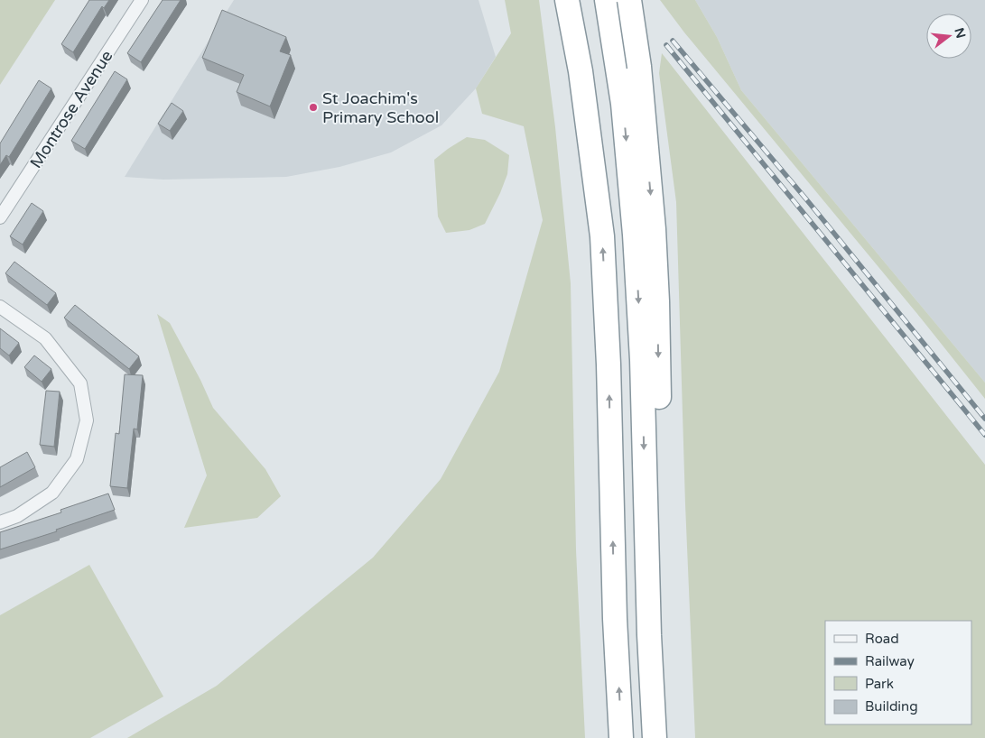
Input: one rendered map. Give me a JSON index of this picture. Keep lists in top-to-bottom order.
{
  "streets": {
    "street": ["Montrose Avenue"]
  },
  "places": ["St Joachim's Primary School"],
  "legend": [
    "Road",
    "Railway",
    "Park",
    "Building"
  ],
  "north": "right"
}
